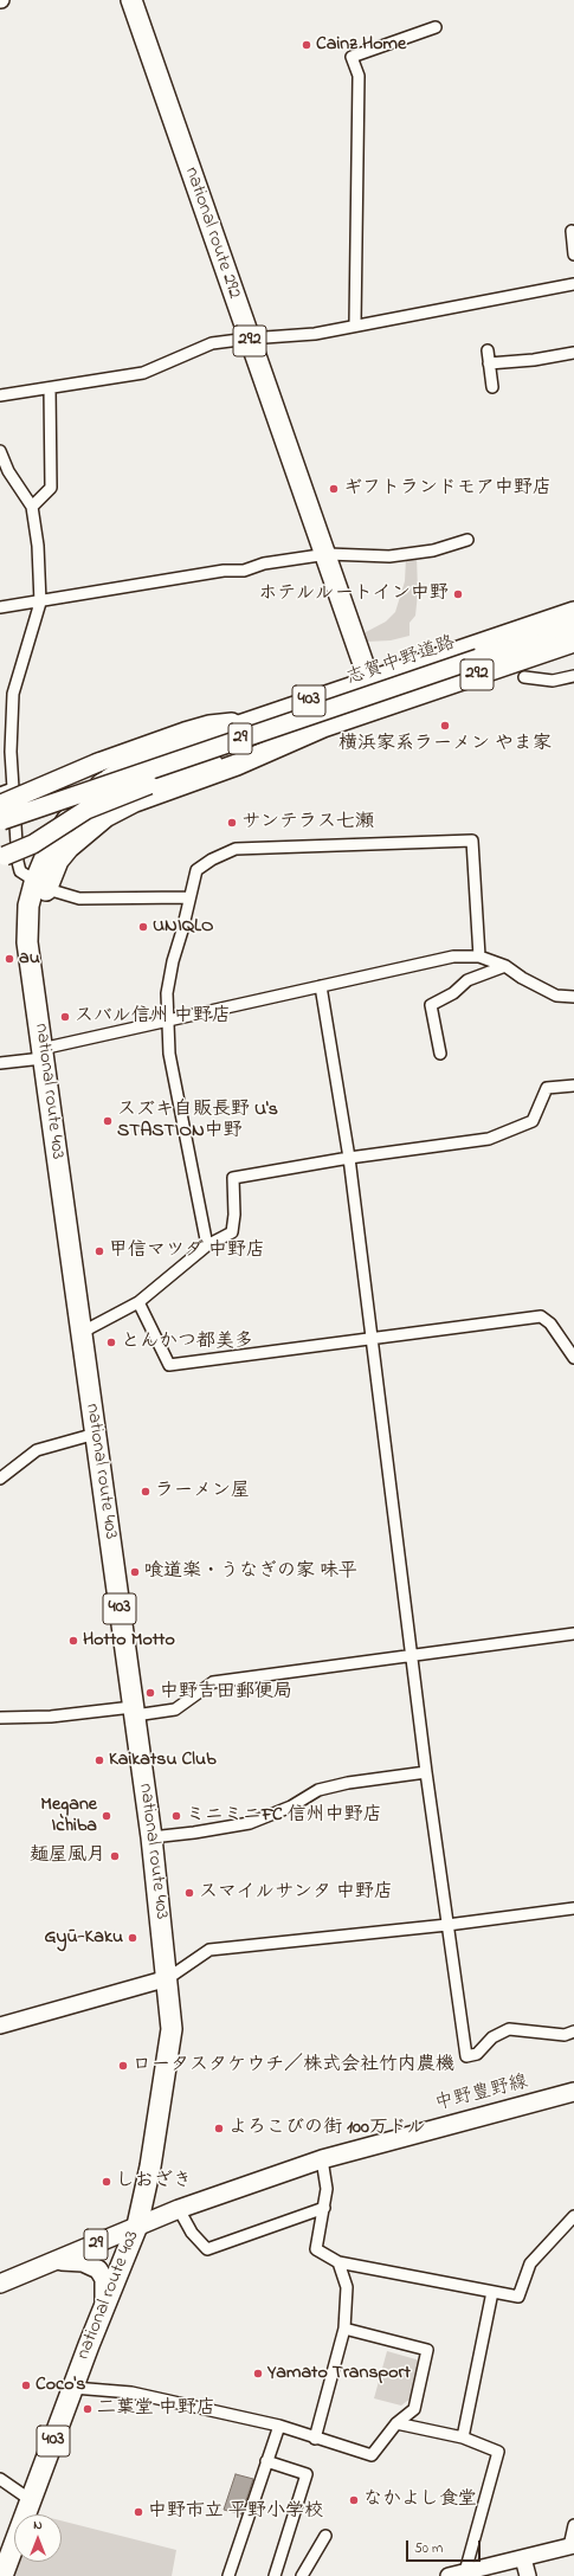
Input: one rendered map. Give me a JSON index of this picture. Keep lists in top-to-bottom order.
{
  "streets": {
    "highway": [
      "national route 292",
      "292",
      "403",
      "national route 403"
    ],
    "main road": ["志賀中野道路", "29", "中野豊野線"]
  },
  "crossings": [
    ["national route 292", "292"],
    ["national route 292", "national route 403"],
    ["292", "national route 403"],
    ["志賀中野道路", "29"],
    ["29", "national route 403"],
    ["national route 403", "中野豊野線"]
  ],
  "places": [
    "Cainz Home",
    "ギフトランドモア中野店",
    "ホテルルートイン中野",
    "横浜家系ラーメン やま家",
    "サンテラス七瀬",
    "UNIQLO",
    "au",
    "スバル信州 中野店",
    "スズキ自販長野 U's STASTION中野",
    "甲信マツダ 中野店",
    "とんかつ都美多",
    "ラーメン屋",
    "喰道楽・うなぎの家 味平",
    "Hotto Motto",
    "中野吉田郵便局",
    "Kaikatsu Club",
    "Megane Ichiba",
    "ミニミニFC 信州中野店",
    "麺屋風月",
    "スマイルサンタ 中野店",
    "Gyū-Kaku",
    "ロータスタケウチ／株式会社竹内農機",
    "よろこびの街 100万ドル",
    "しおざき",
    "Yamato Transport",
    "Coco's",
    "二葉堂 中野店",
    "なかよし食堂",
    "中野市立 平野小学校"
  ],
  "scale_bar": "50 m",
  "north": "top"
}
